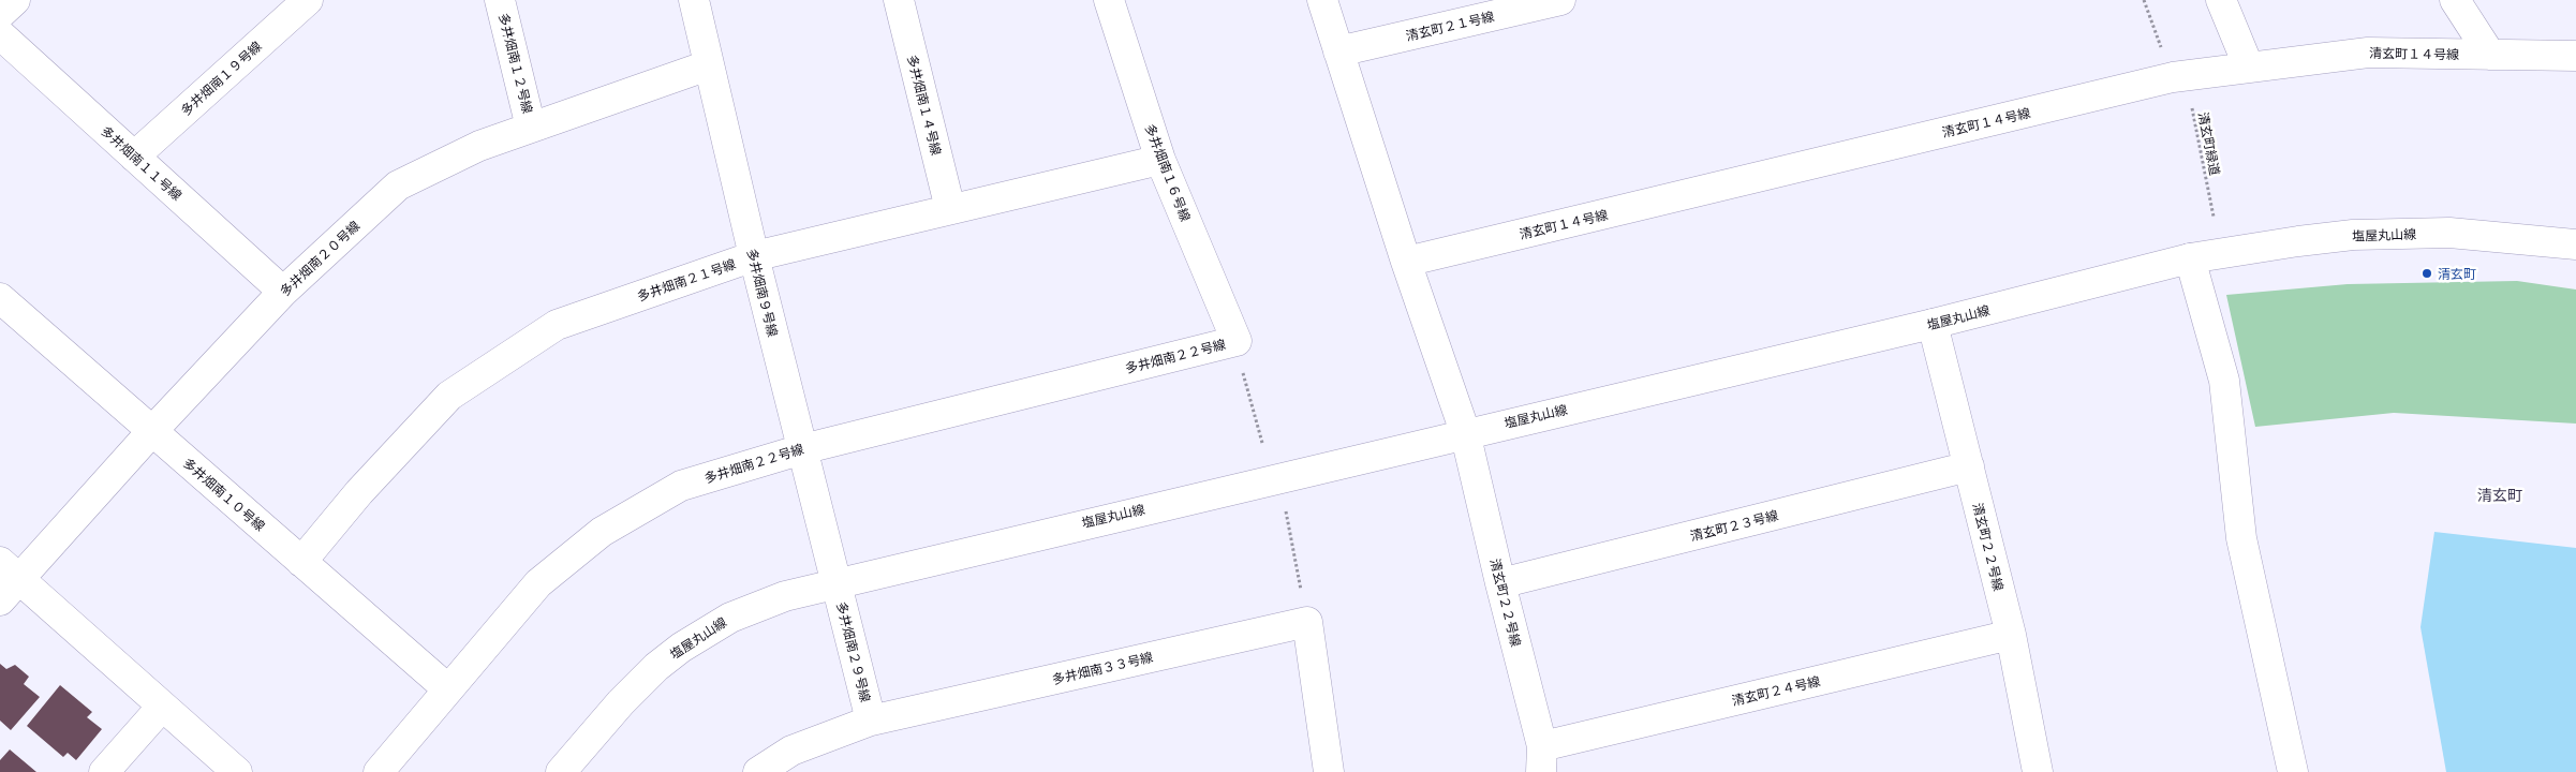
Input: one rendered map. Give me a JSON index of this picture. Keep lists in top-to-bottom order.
{
  "streets": {
    "street": [
      "清玄町２１号線",
      "清玄町１４号線",
      "多井畑南１２号線",
      "多井畑南１９号線",
      "多井畑南１４号線",
      "多井畑南１１号線",
      "多井畑南１６号線",
      "塩屋丸山線",
      "多井畑南２０号線",
      "多井畑南２１号線",
      "多井畑南９号線",
      "多井畑南２２号線",
      "多井畑南１０号線",
      "清玄町２３号線",
      "清玄町２２号線",
      "多井畑南２９号線",
      "多井畑南３３号線",
      "清玄町２４号線"
    ],
    "path": ["清玄町緑道"]
  },
  "crossings": [
    ["清玄町２１号線", "清玄町２２号線"],
    ["清玄町１４号線", "清玄町緑道"],
    ["清玄町１４号線", "清玄町２２号線"],
    ["多井畑南１２号線", "多井畑南２０号線"],
    ["多井畑南１９号線", "多井畑南１１号線"],
    ["多井畑南１４号線", "多井畑南２１号線"],
    ["多井畑南１１号線", "多井畑南２０号線"],
    ["多井畑南１６号線", "多井畑南２１号線"],
    ["多井畑南１６号線", "多井畑南２２号線"],
    ["塩屋丸山線", "多井畑南９号線"],
    ["塩屋丸山線", "清玄町２２号線"],
    ["塩屋丸山線", "多井畑南２９号線"],
    ["多井畑南２０号線", "多井畑南９号線"],
    ["多井畑南２０号線", "多井畑南１０号線"],
    ["多井畑南２１号線", "多井畑南９号線"],
    ["多井畑南２１号線", "多井畑南１０号線"],
    ["多井畑南９号線", "多井畑南２２号線"],
    ["多井畑南９号線", "多井畑南２９号線"],
    ["多井畑南２２号線", "多井畑南１０号線"],
    ["清玄町２３号線", "清玄町２２号線"],
    ["清玄町２２号線", "清玄町２４号線"],
    ["多井畑南２９号線", "多井畑南３３号線"]
  ],
  "districts": ["清玄町"],
  "places": ["清玄町"]
}
